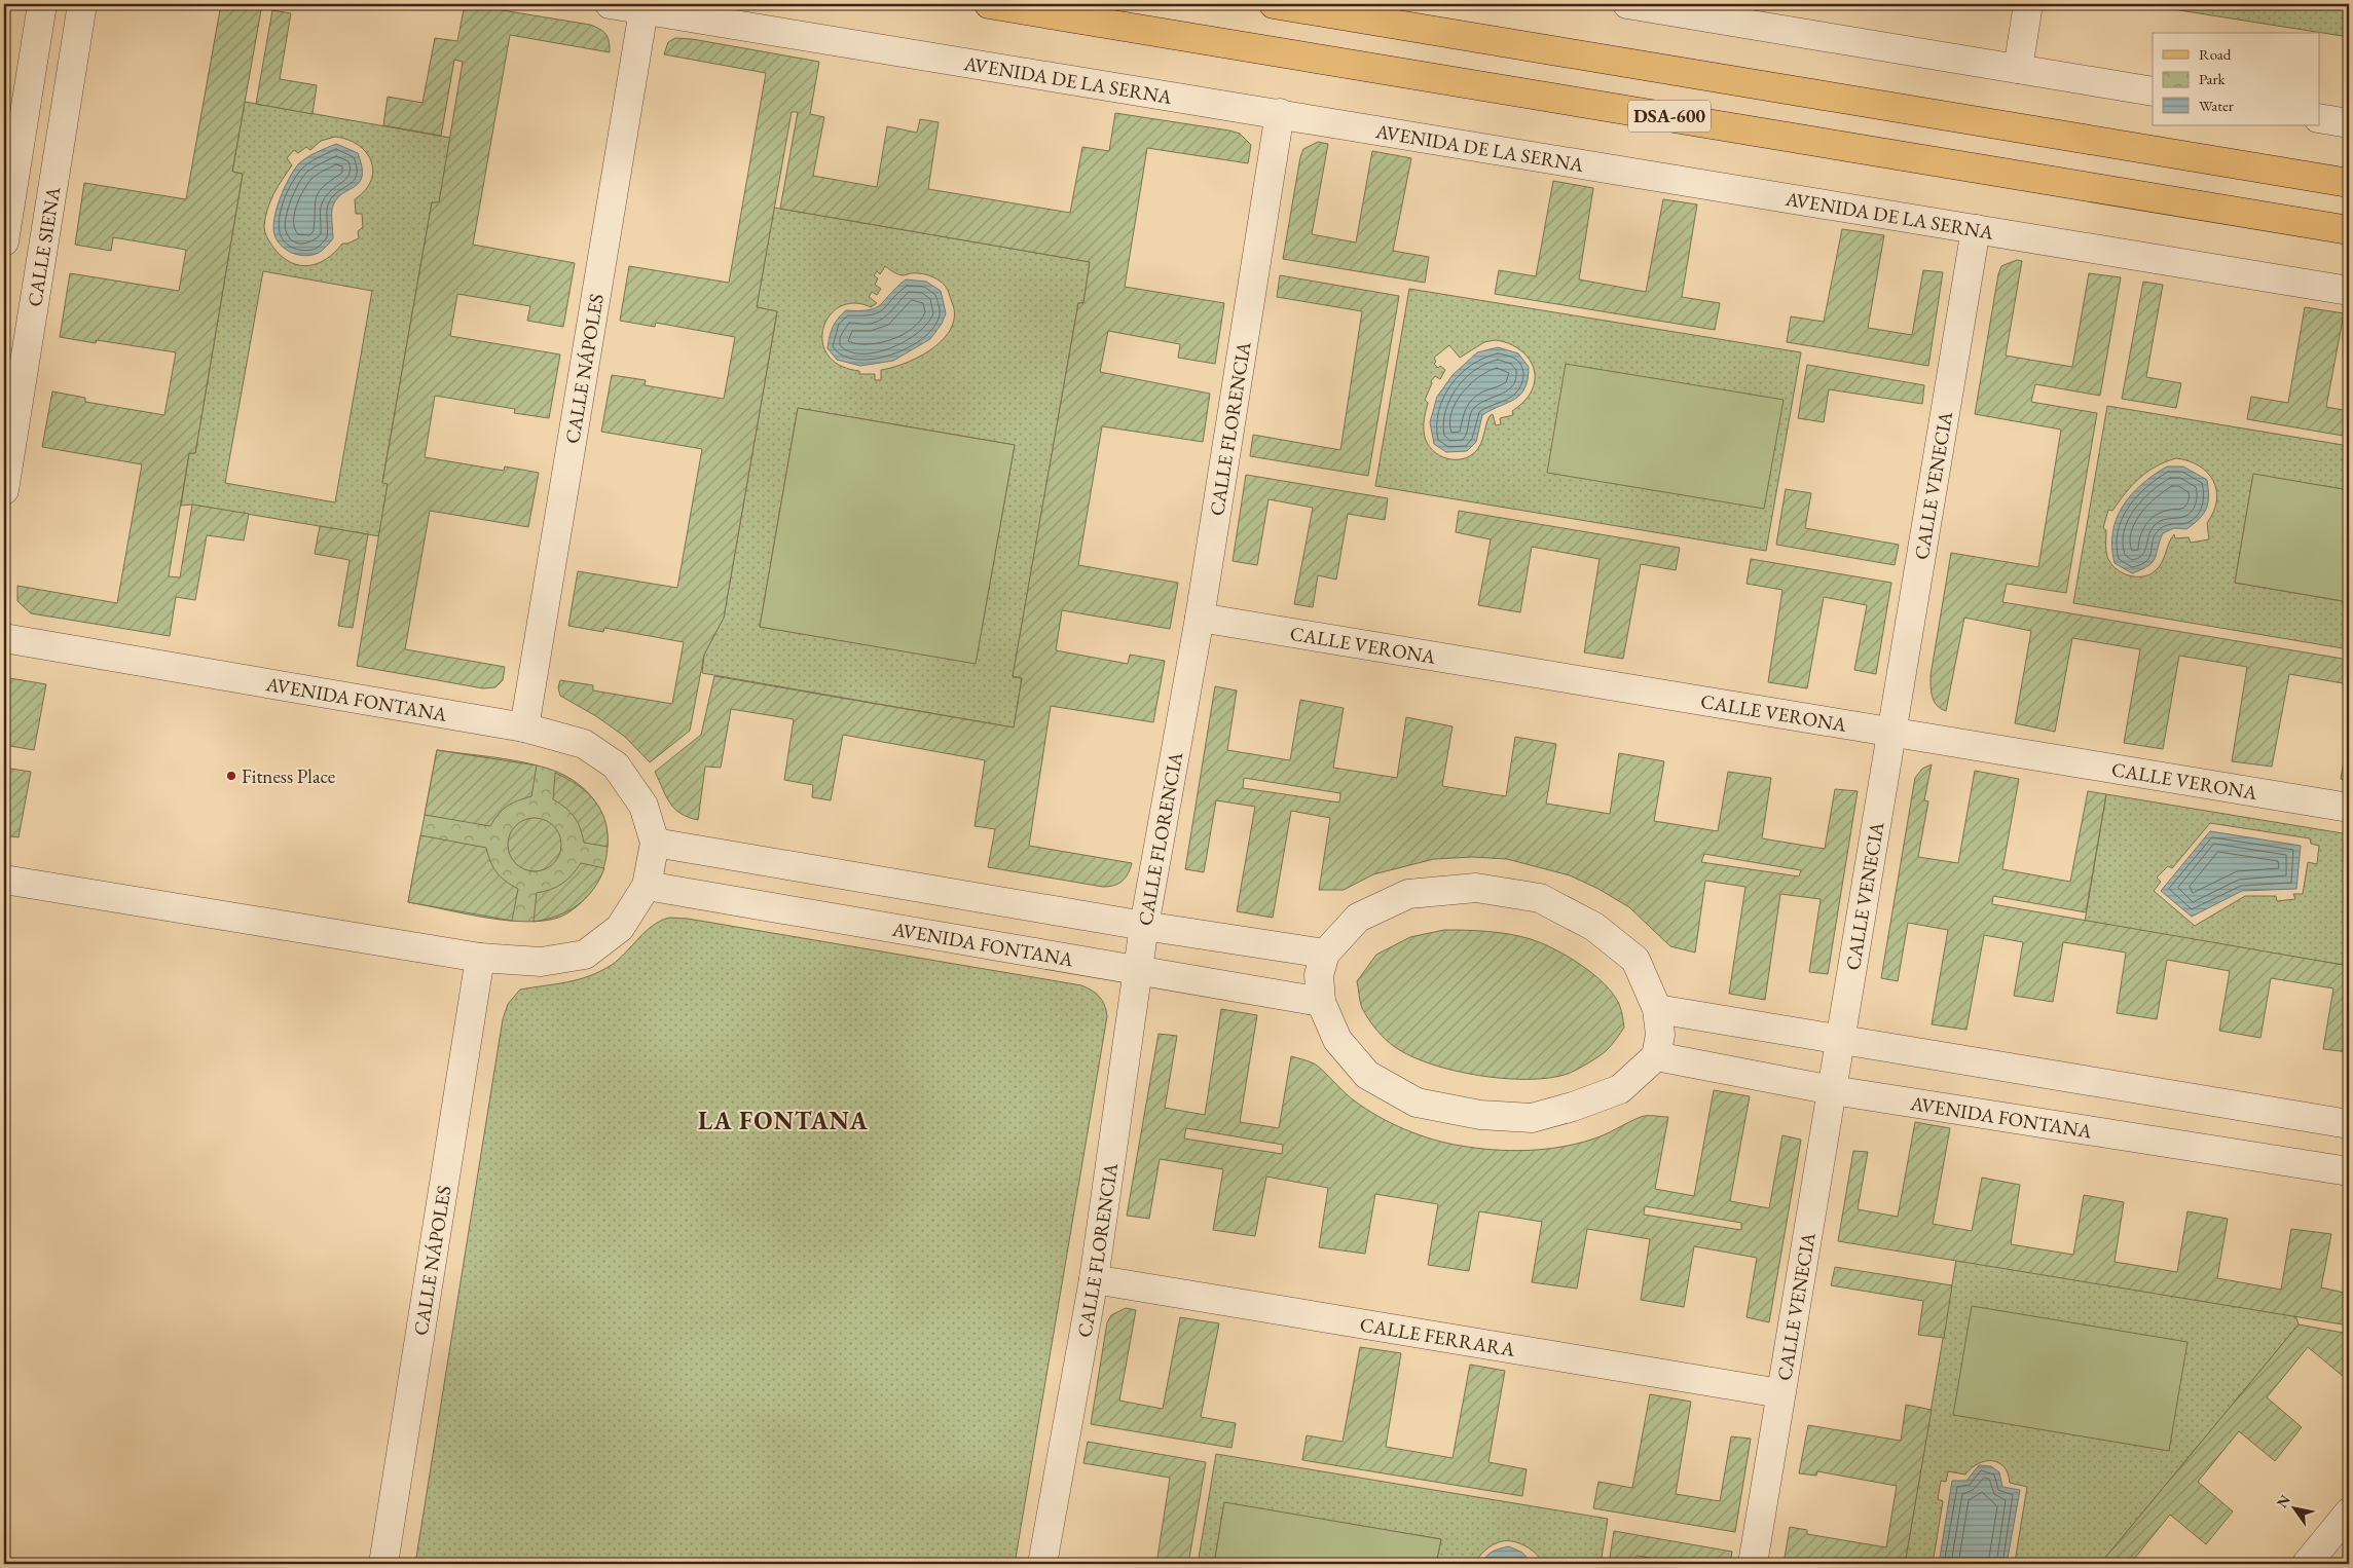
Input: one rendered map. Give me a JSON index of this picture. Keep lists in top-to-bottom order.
{
  "streets": {
    "main road": ["DSA-600"],
    "street": [
      "AVENIDA DE LA SERNA",
      "CALLE SIENA",
      "CALLE NÁPOLES",
      "CALLE FLORENCIA",
      "CALLE VENECIA",
      "CALLE VERONA",
      "AVENIDA FONTANA",
      "CALLE FERRARA"
    ]
  },
  "crossings": [
    ["AVENIDA DE LA SERNA", "CALLE NÁPOLES"],
    ["AVENIDA DE LA SERNA", "CALLE FLORENCIA"],
    ["AVENIDA DE LA SERNA", "CALLE VENECIA"],
    ["CALLE NÁPOLES", "AVENIDA FONTANA"],
    ["CALLE FLORENCIA", "CALLE VERONA"],
    ["CALLE FLORENCIA", "AVENIDA FONTANA"],
    ["CALLE FLORENCIA", "CALLE FERRARA"],
    ["CALLE VENECIA", "CALLE VERONA"],
    ["CALLE VENECIA", "AVENIDA FONTANA"],
    ["CALLE VENECIA", "CALLE FERRARA"]
  ],
  "districts": ["LA FONTANA"],
  "places": ["Fitness Place"],
  "legend": ["Road", "Park", "Water"],
  "north": "top left"
}
